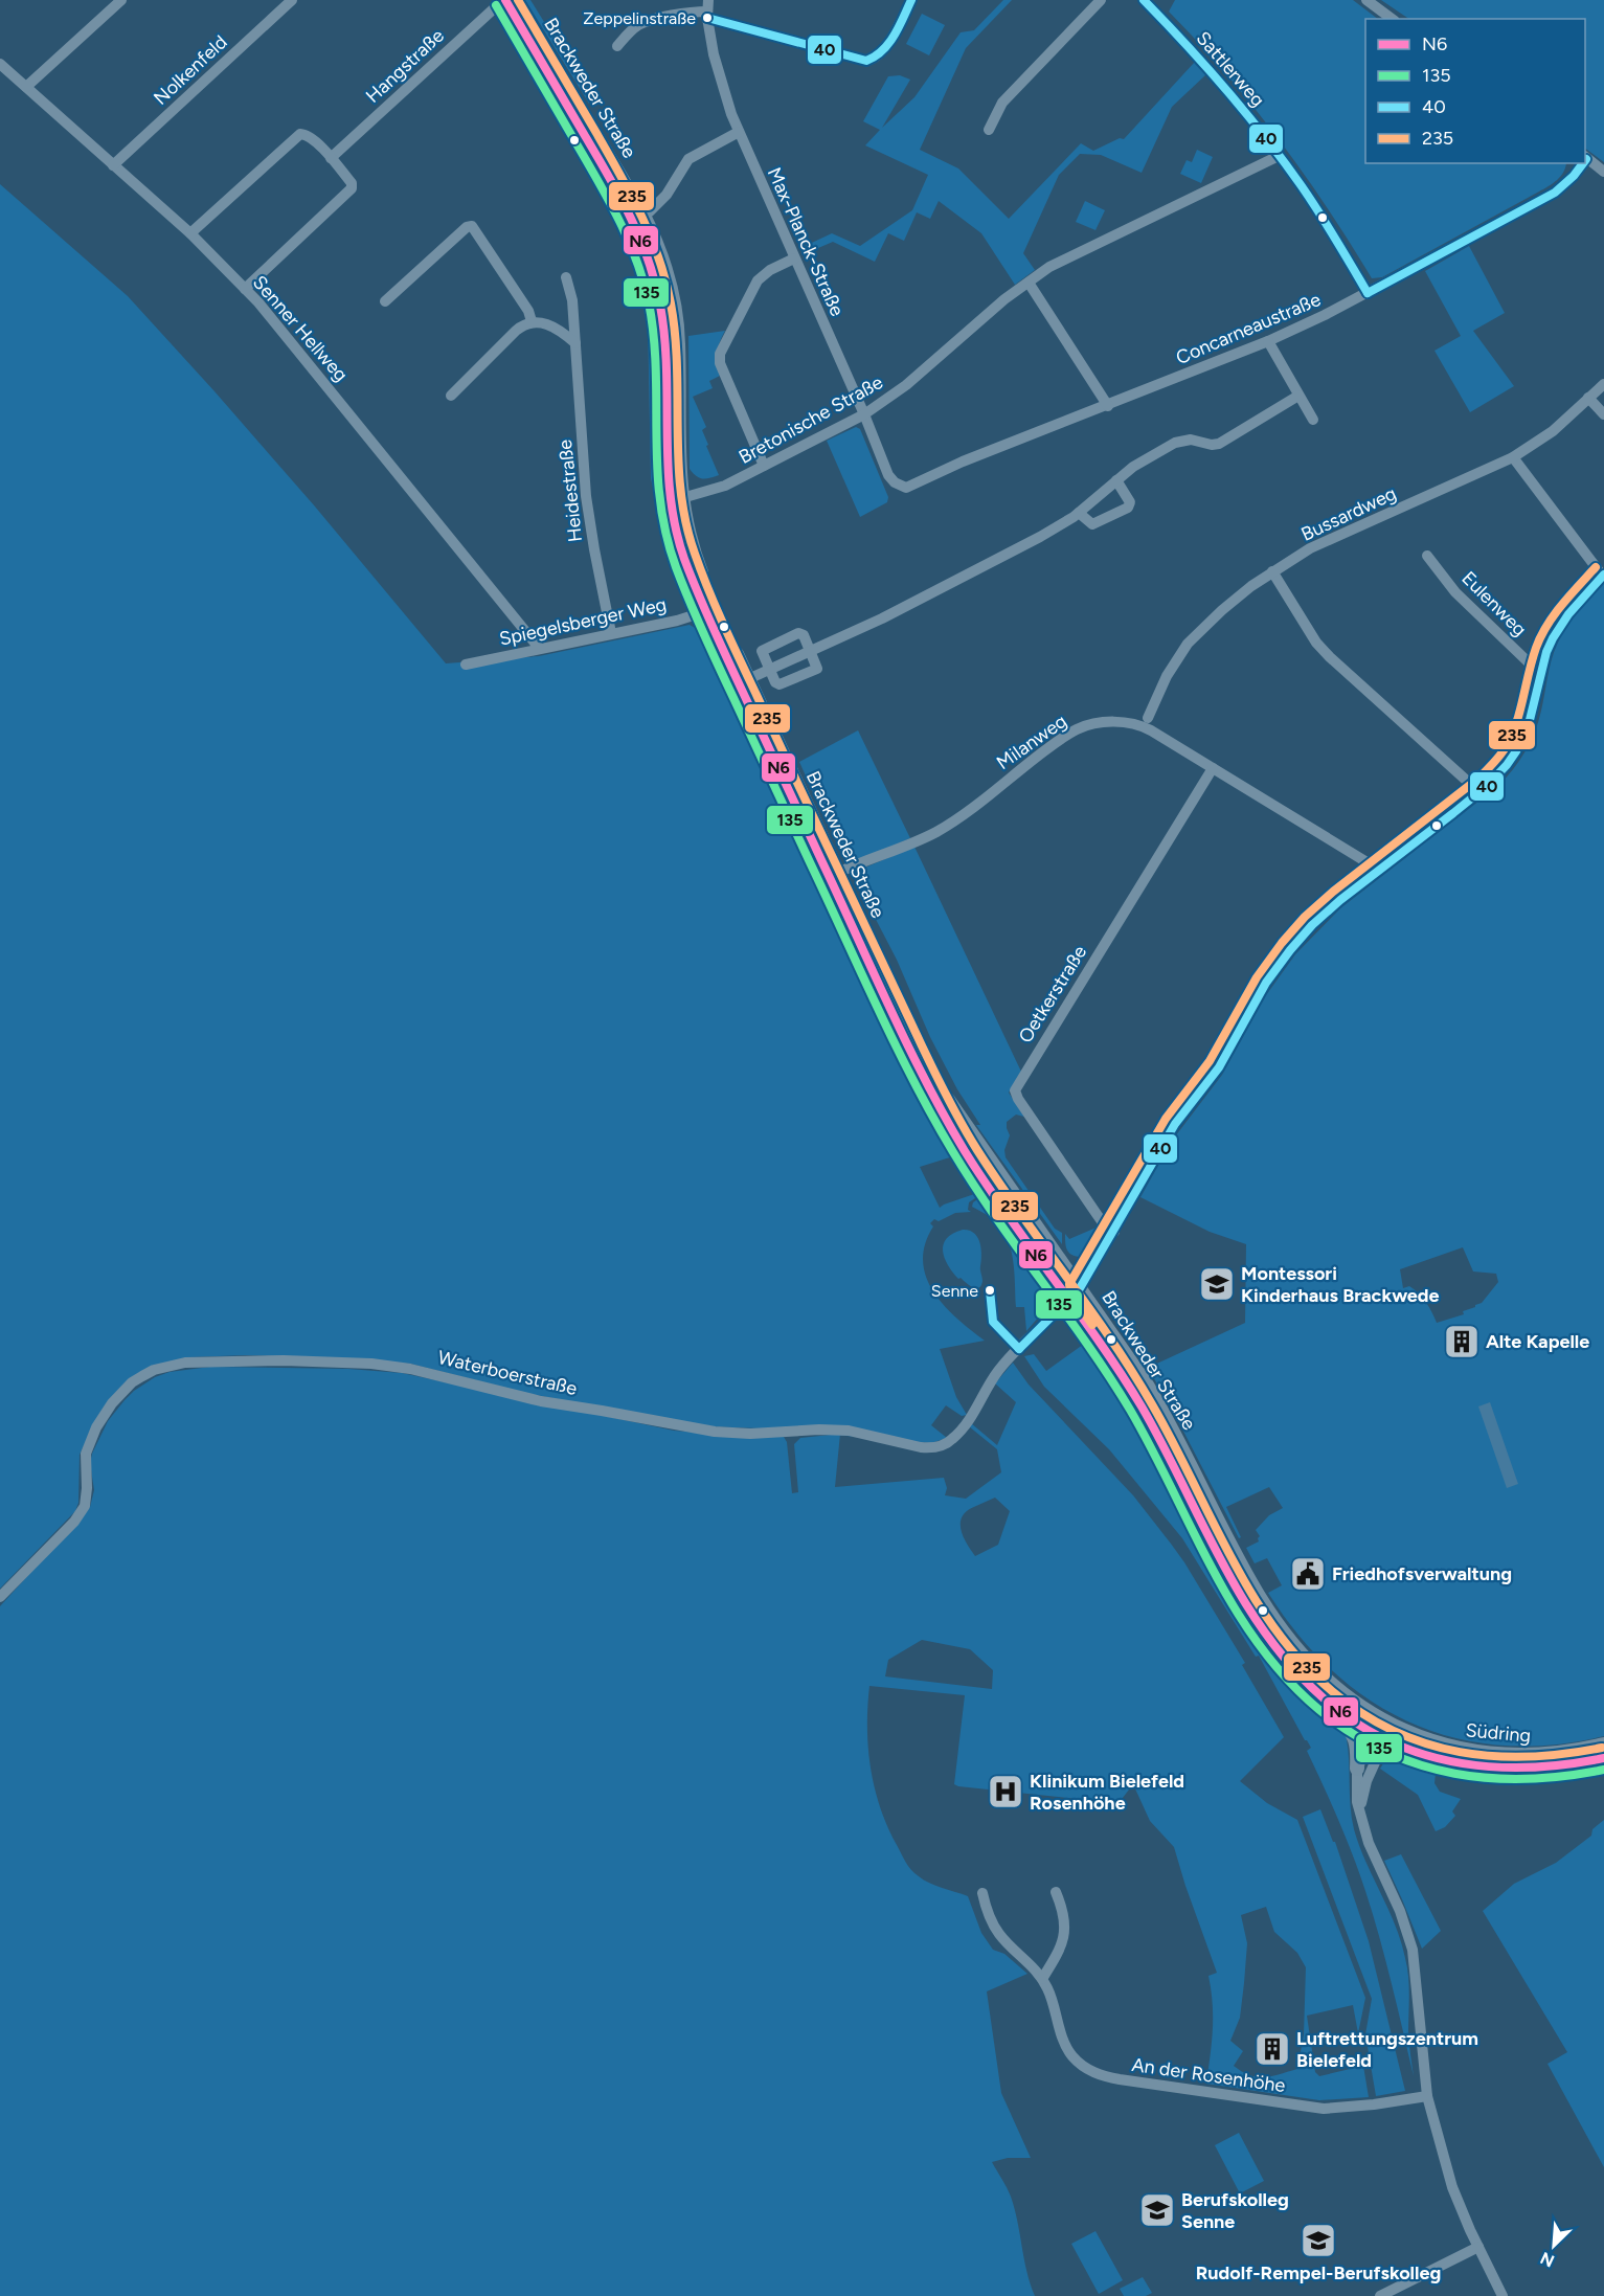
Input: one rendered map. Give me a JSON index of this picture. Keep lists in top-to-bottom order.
{
  "streets": {
    "main road": ["Brackweder Straße", "Südring"],
    "street": [
      "Hangstraße",
      "Sattlerweg",
      "Nolkenfeld",
      "Max-Planck-Straße",
      "Senner Hellweg",
      "Concarneaustraße",
      "Bretonische Straße",
      "Heidestraße",
      "Bussardweg",
      "Eulenweg",
      "Spiegelsberger Weg",
      "Milanweg",
      "Oetkerstraße",
      "Waterboerstraße",
      "An der Rosenhöhe"
    ]
  },
  "crossings": [
    ["Hangstraße", "Brackweder Straße"],
    ["Sattlerweg", "Concarneaustraße"],
    ["Sattlerweg", "Bretonische Straße"],
    ["Nolkenfeld", "Senner Hellweg"],
    ["Brackweder Straße", "Bretonische Straße"],
    ["Brackweder Straße", "Spiegelsberger Weg"],
    ["Brackweder Straße", "Milanweg"],
    ["Brackweder Straße", "Waterboerstraße"],
    ["Brackweder Straße", "Südring"],
    ["Max-Planck-Straße", "Concarneaustraße"],
    ["Max-Planck-Straße", "Bretonische Straße"],
    ["Senner Hellweg", "Spiegelsberger Weg"],
    ["Heidestraße", "Spiegelsberger Weg"],
    ["Eulenweg", "Waterboerstraße"],
    ["Milanweg", "Oetkerstraße"],
    ["Milanweg", "Waterboerstraße"],
    ["Oetkerstraße", "Waterboerstraße"]
  ],
  "places": {
    "other": ["Zeppelinstraße", "Senne"],
    "school or university": ["Montessori Kinderhaus Brackwede", "Berufskolleg Senne", "Rudolf-Rempel-Berufskolleg"],
    "building": ["Alte Kapelle", "Luftrettungszentrum Bielefeld"],
    "public building": ["Friedhofsverwaltung"],
    "hospital": ["Klinikum Bielefeld Rosenhöhe"]
  },
  "lines": [
    "transit line N6",
    "transit line 40",
    "transit line 235",
    "transit line 135"
  ],
  "legend": [
    "N6",
    "135",
    "40",
    "235"
  ],
  "north": "bottom left"
}
